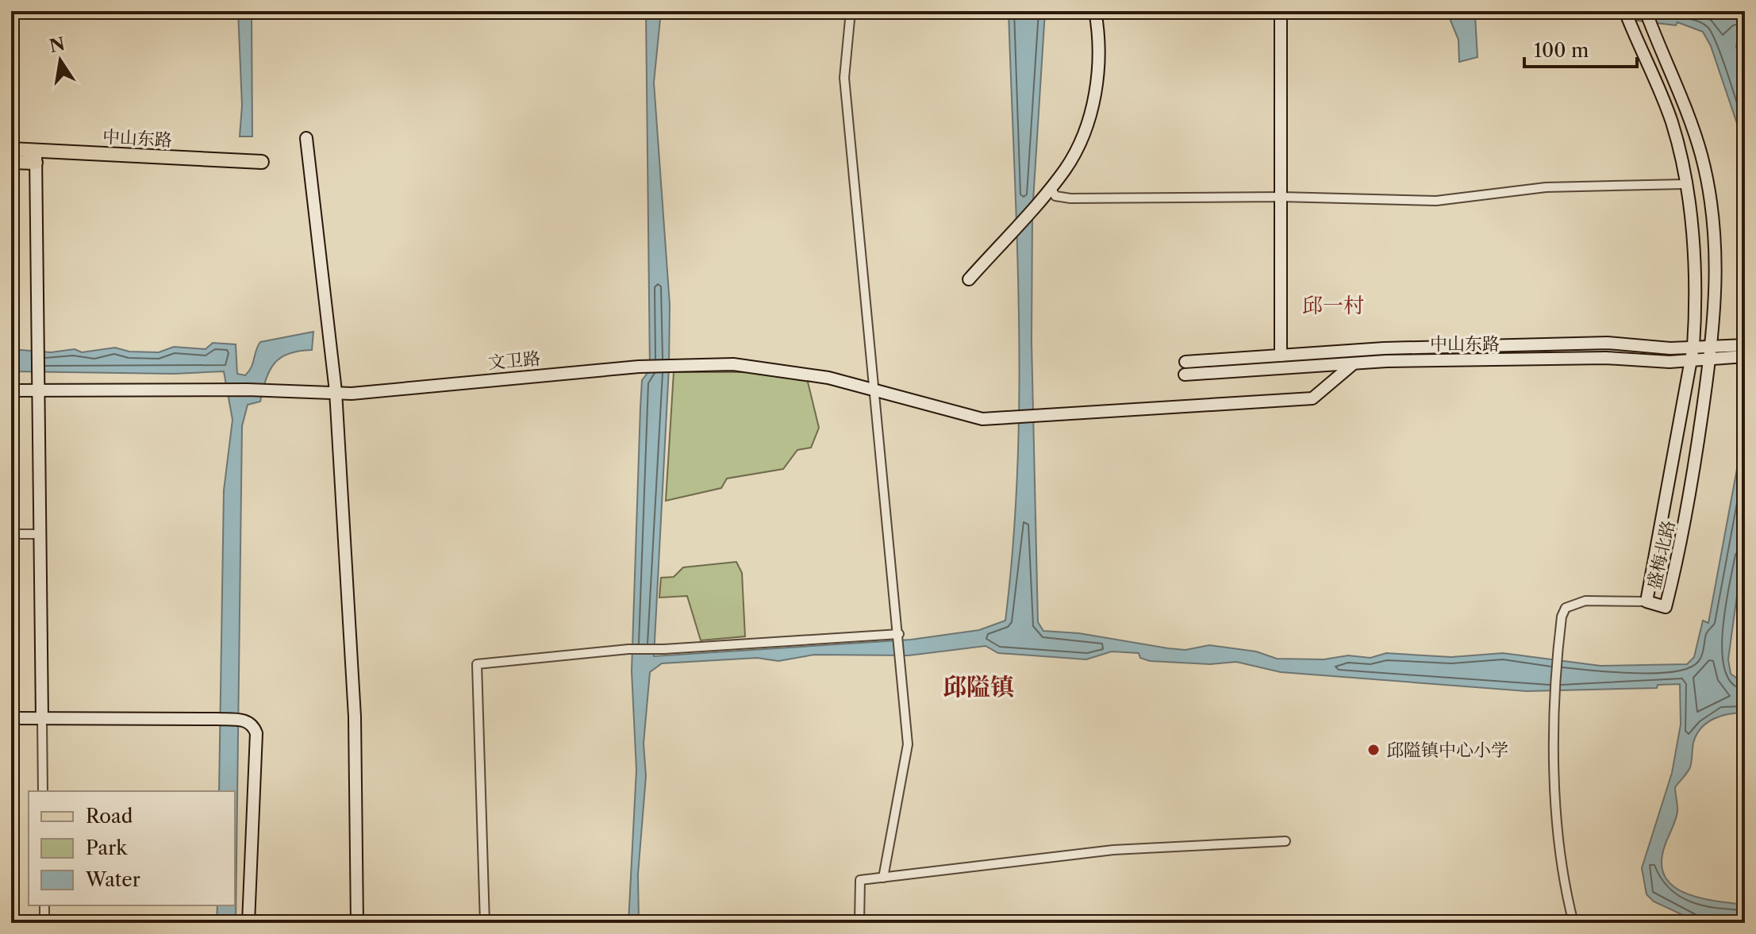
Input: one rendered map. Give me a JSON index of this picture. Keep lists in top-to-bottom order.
{
  "streets": {
    "main road": ["中山东路", "文卫路", "盛梅北路"]
  },
  "crossings": [
    ["中山东路", "文卫路"],
    ["中山东路", "盛梅北路"]
  ],
  "districts": ["邱一村", "邱隘镇"],
  "places": ["邱隘镇中心小学"],
  "legend": ["Road", "Park", "Water"],
  "scale_bar": "100 m",
  "north": "top"
}
